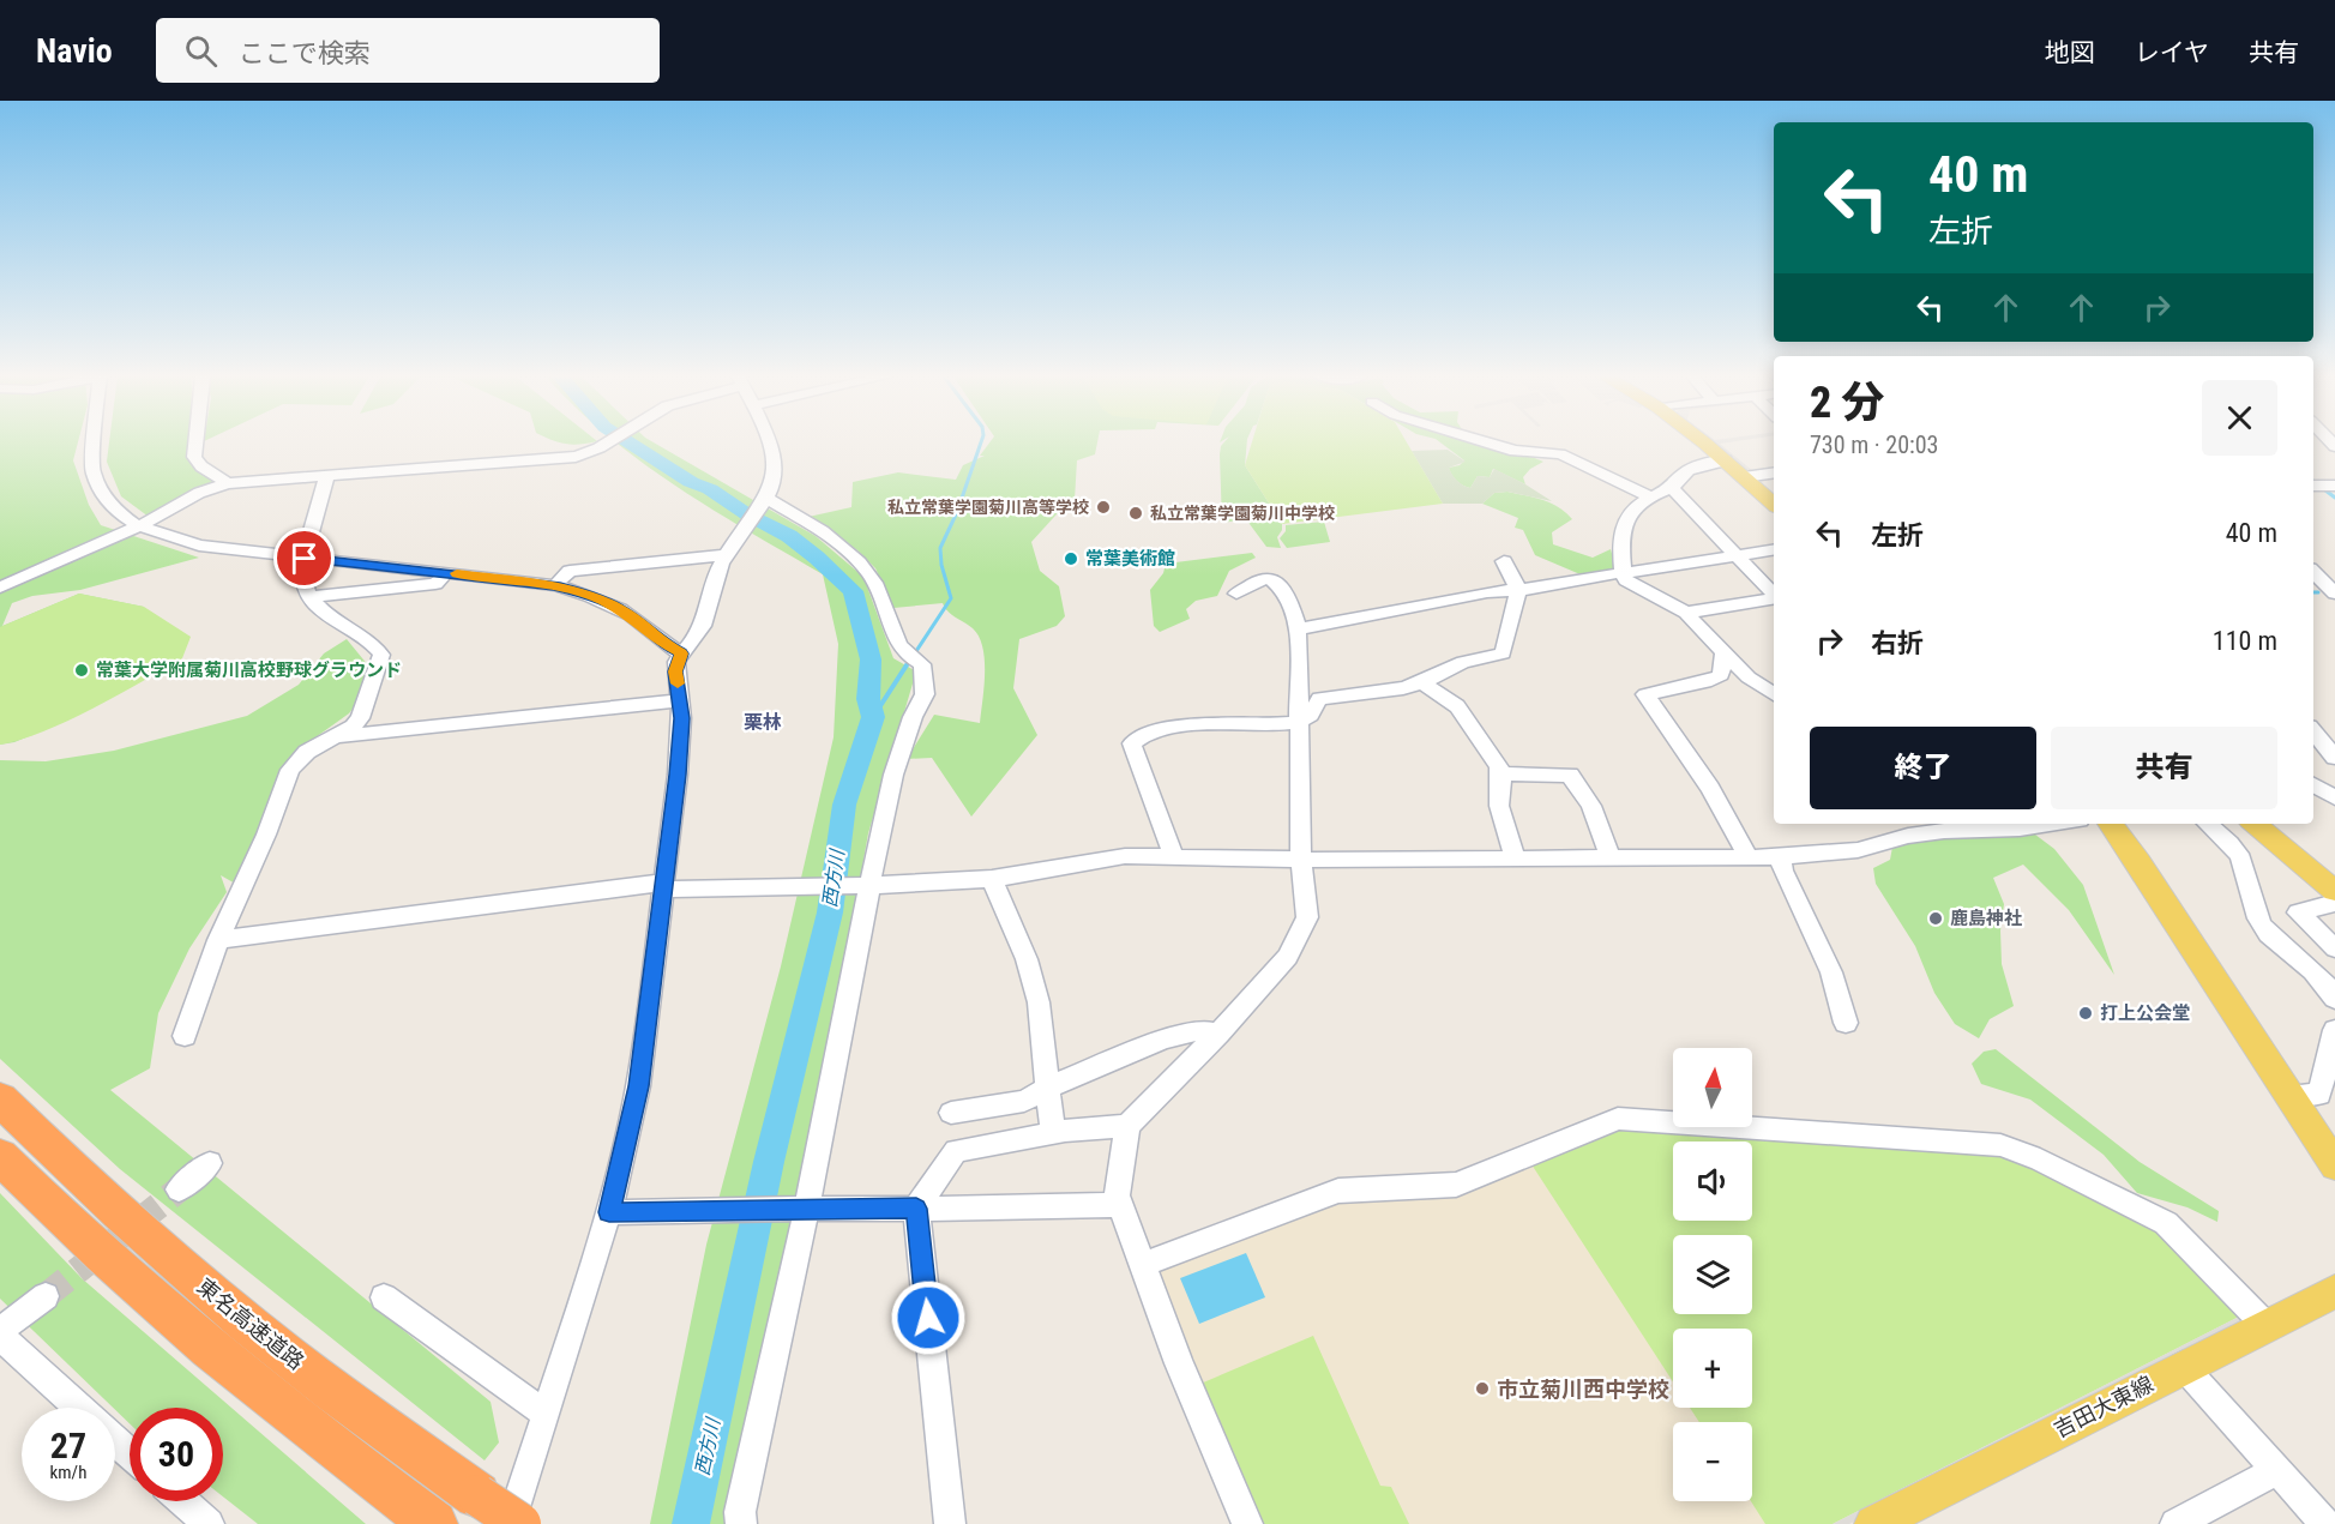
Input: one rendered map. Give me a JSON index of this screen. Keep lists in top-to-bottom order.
{
  "streets": {
    "highway": ["東名高速道路"],
    "main road": ["吉田大東線"]
  },
  "districts": ["栗林"],
  "water": ["西方川"],
  "places": [
    "私立常葉学園菊川高等学校",
    "私立常葉学園菊川中学校",
    "常葉美術館",
    "常葉大学附属菊川高校野球グラウンド",
    "鹿島神社",
    "打上公会堂",
    "市立菊川西中学校"
  ],
  "north": "top",
  "page": {
    "header": "Navio",
    "search": "ここで検索",
    "nav": ["地図", "レイヤ", "共有"],
    "turn": ["40 m", "左折"],
    "heading": ["2 分", "730 m · 20:03"],
    "list": [
      {
        "name": "左折",
        "value": "40 m"
      },
      {
        "name": "右折",
        "value": "110 m"
      }
    ],
    "buttons": ["終了", "共有"],
    "map_buttons": ["+", "−"],
    "speed": "27 km/h",
    "limit": "30"
  }
}
